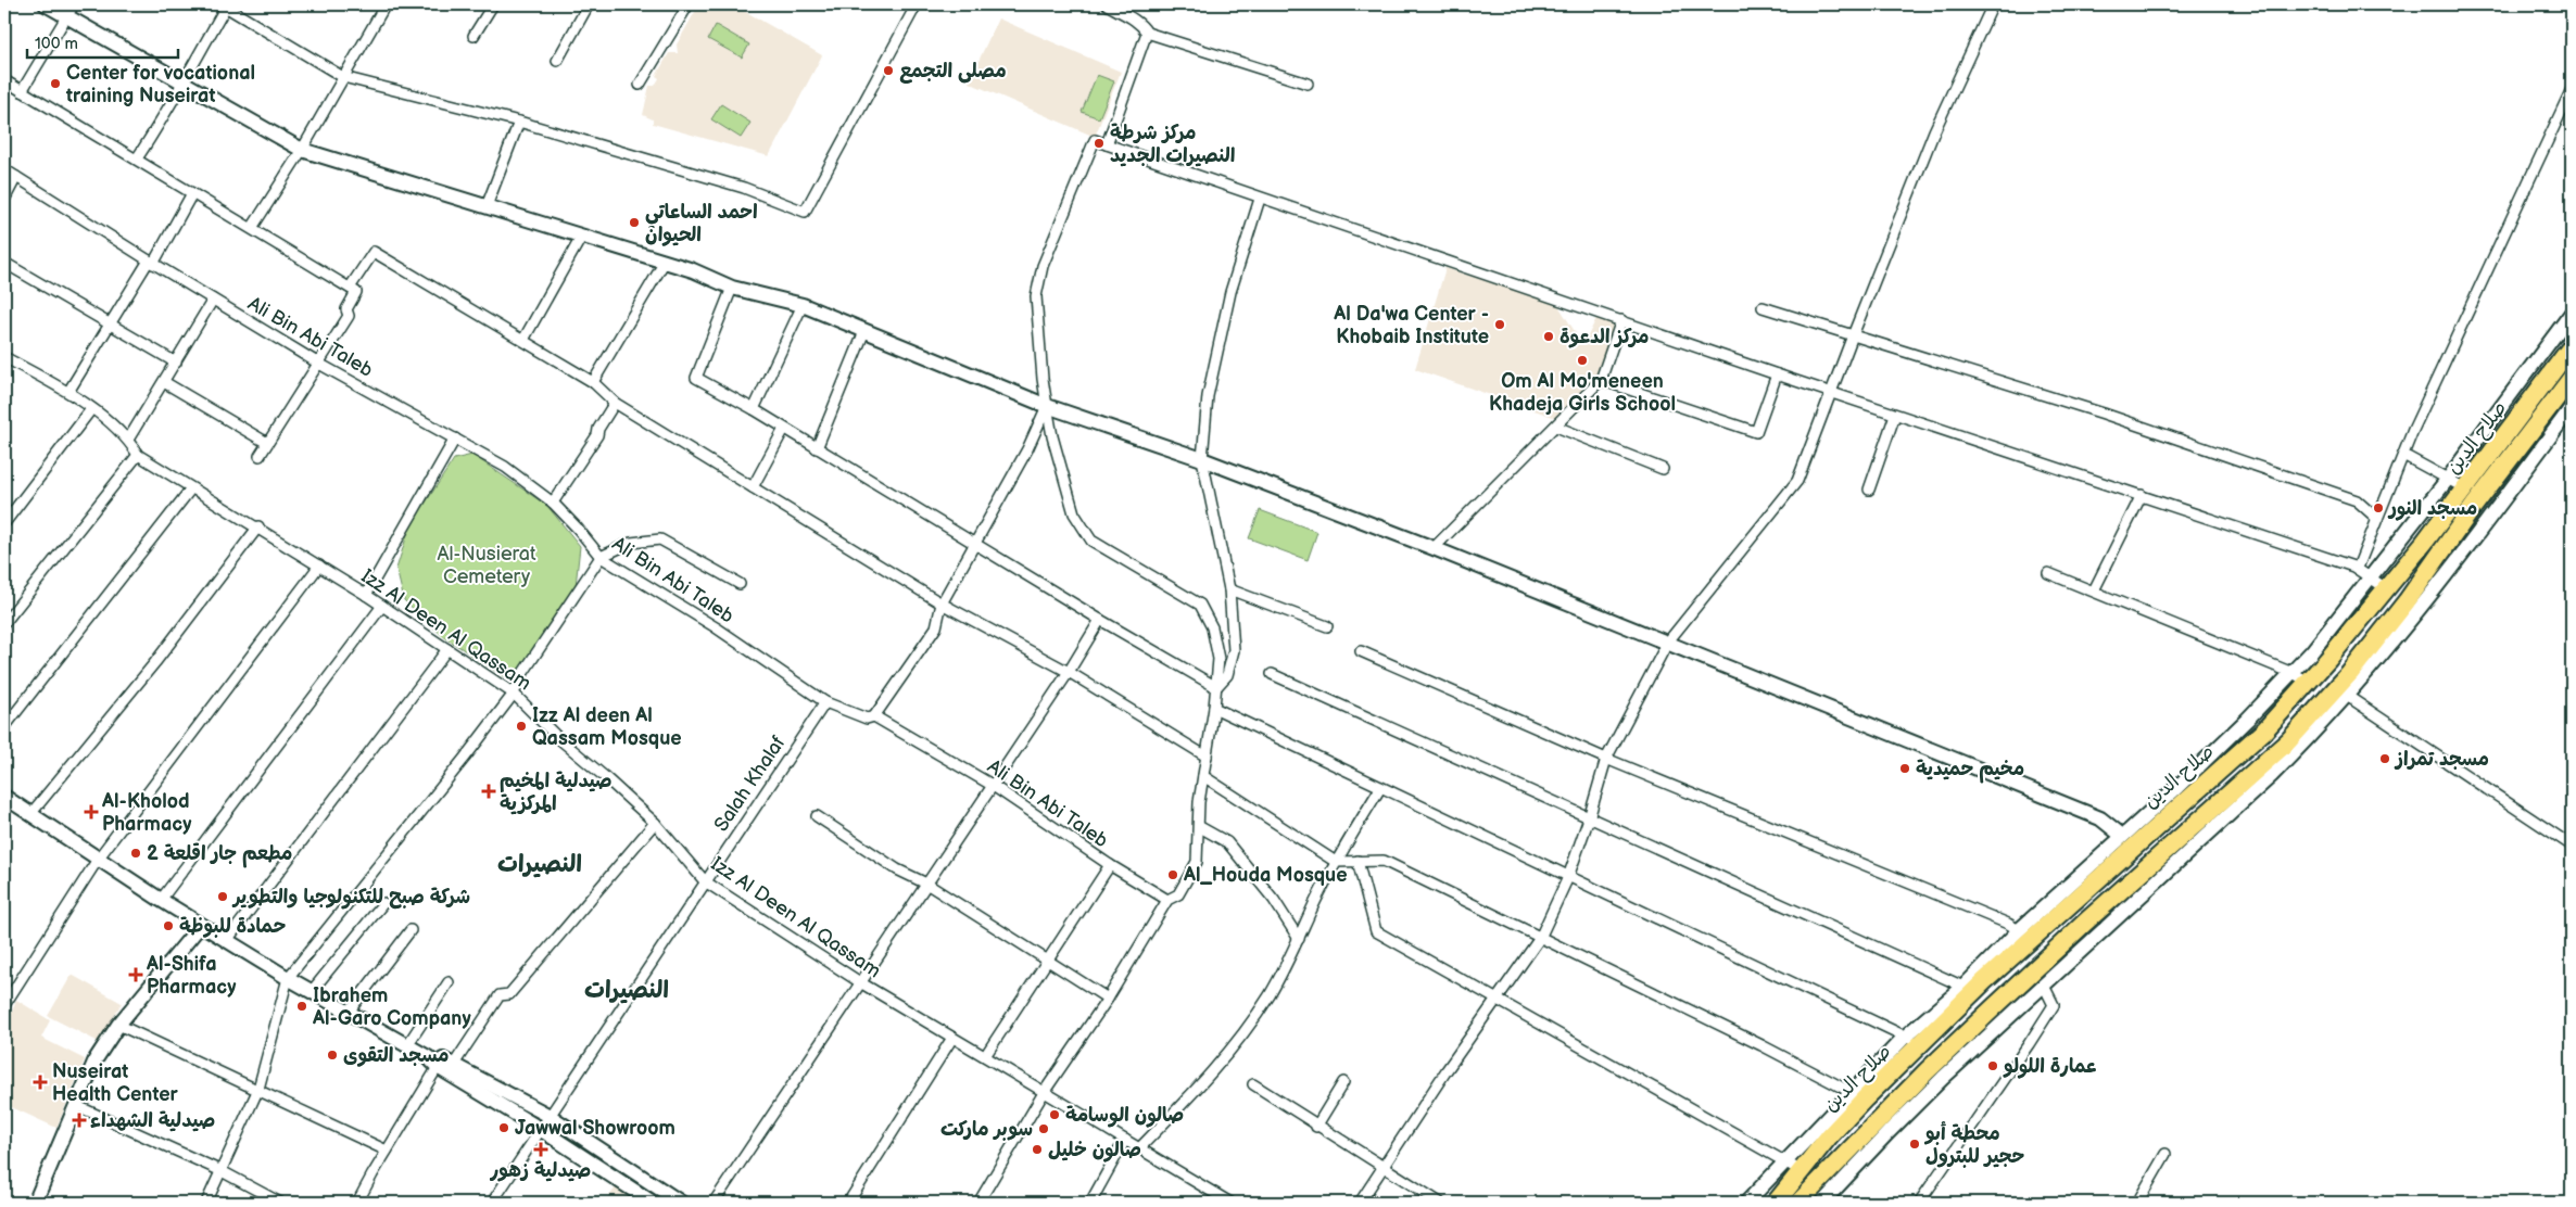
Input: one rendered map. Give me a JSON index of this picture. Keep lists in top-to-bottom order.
{
  "streets": {
    "highway": ["صلاح الدين"],
    "street": ["Ali Bin Abi Taleb", "Izz Al Deen Al Qassam", "Salah Khalaf"]
  },
  "crossings": [
    ["Ali Bin Abi Taleb", "Salah Khalaf"],
    ["Izz Al Deen Al Qassam", "Salah Khalaf"]
  ],
  "districts": ["النصيرات", "النصيرات"],
  "parks": ["Al-Nusierat Cemetery"],
  "places": {
    "other": [
      "مصلى التجمع",
      "Center for vocational training Nuseirat",
      "مركز شرطة النصيرات الجديد",
      "احمد الساعاتي الحيوان",
      "Al Da'wa Center - Khobaib Institute",
      "مركز الدعوة",
      "Om Al Mo'meneen Khadeja Girls School",
      "مسجد النور",
      "Izz Al deen Al Qassam Mosque",
      "مسجد تمراز",
      "مخيم حميدية",
      "مطعم جار اقلعة 2",
      "Al_Houda Mosque",
      "شركة صبح للتكنولوجيا والتطوير",
      "حمادة للبوظة",
      "Ibrahem Al-Garo Company",
      "مسجد التقوى",
      "عمارة اللولو",
      "صالون الوسامة",
      "Jawwal Showroom",
      "سوبر ماركت",
      "محطة أبو حجير للبترول",
      "صالون خليل"
    ],
    "health": [
      "صيدلية المخيم المركزية",
      "Al-Kholod Pharmacy",
      "Al-Shifa Pharmacy",
      "Nuseirat Health Center",
      "صيدلية الشهداء",
      "صيدلية زهور"
    ]
  },
  "scale_bar": "100 m"
}
